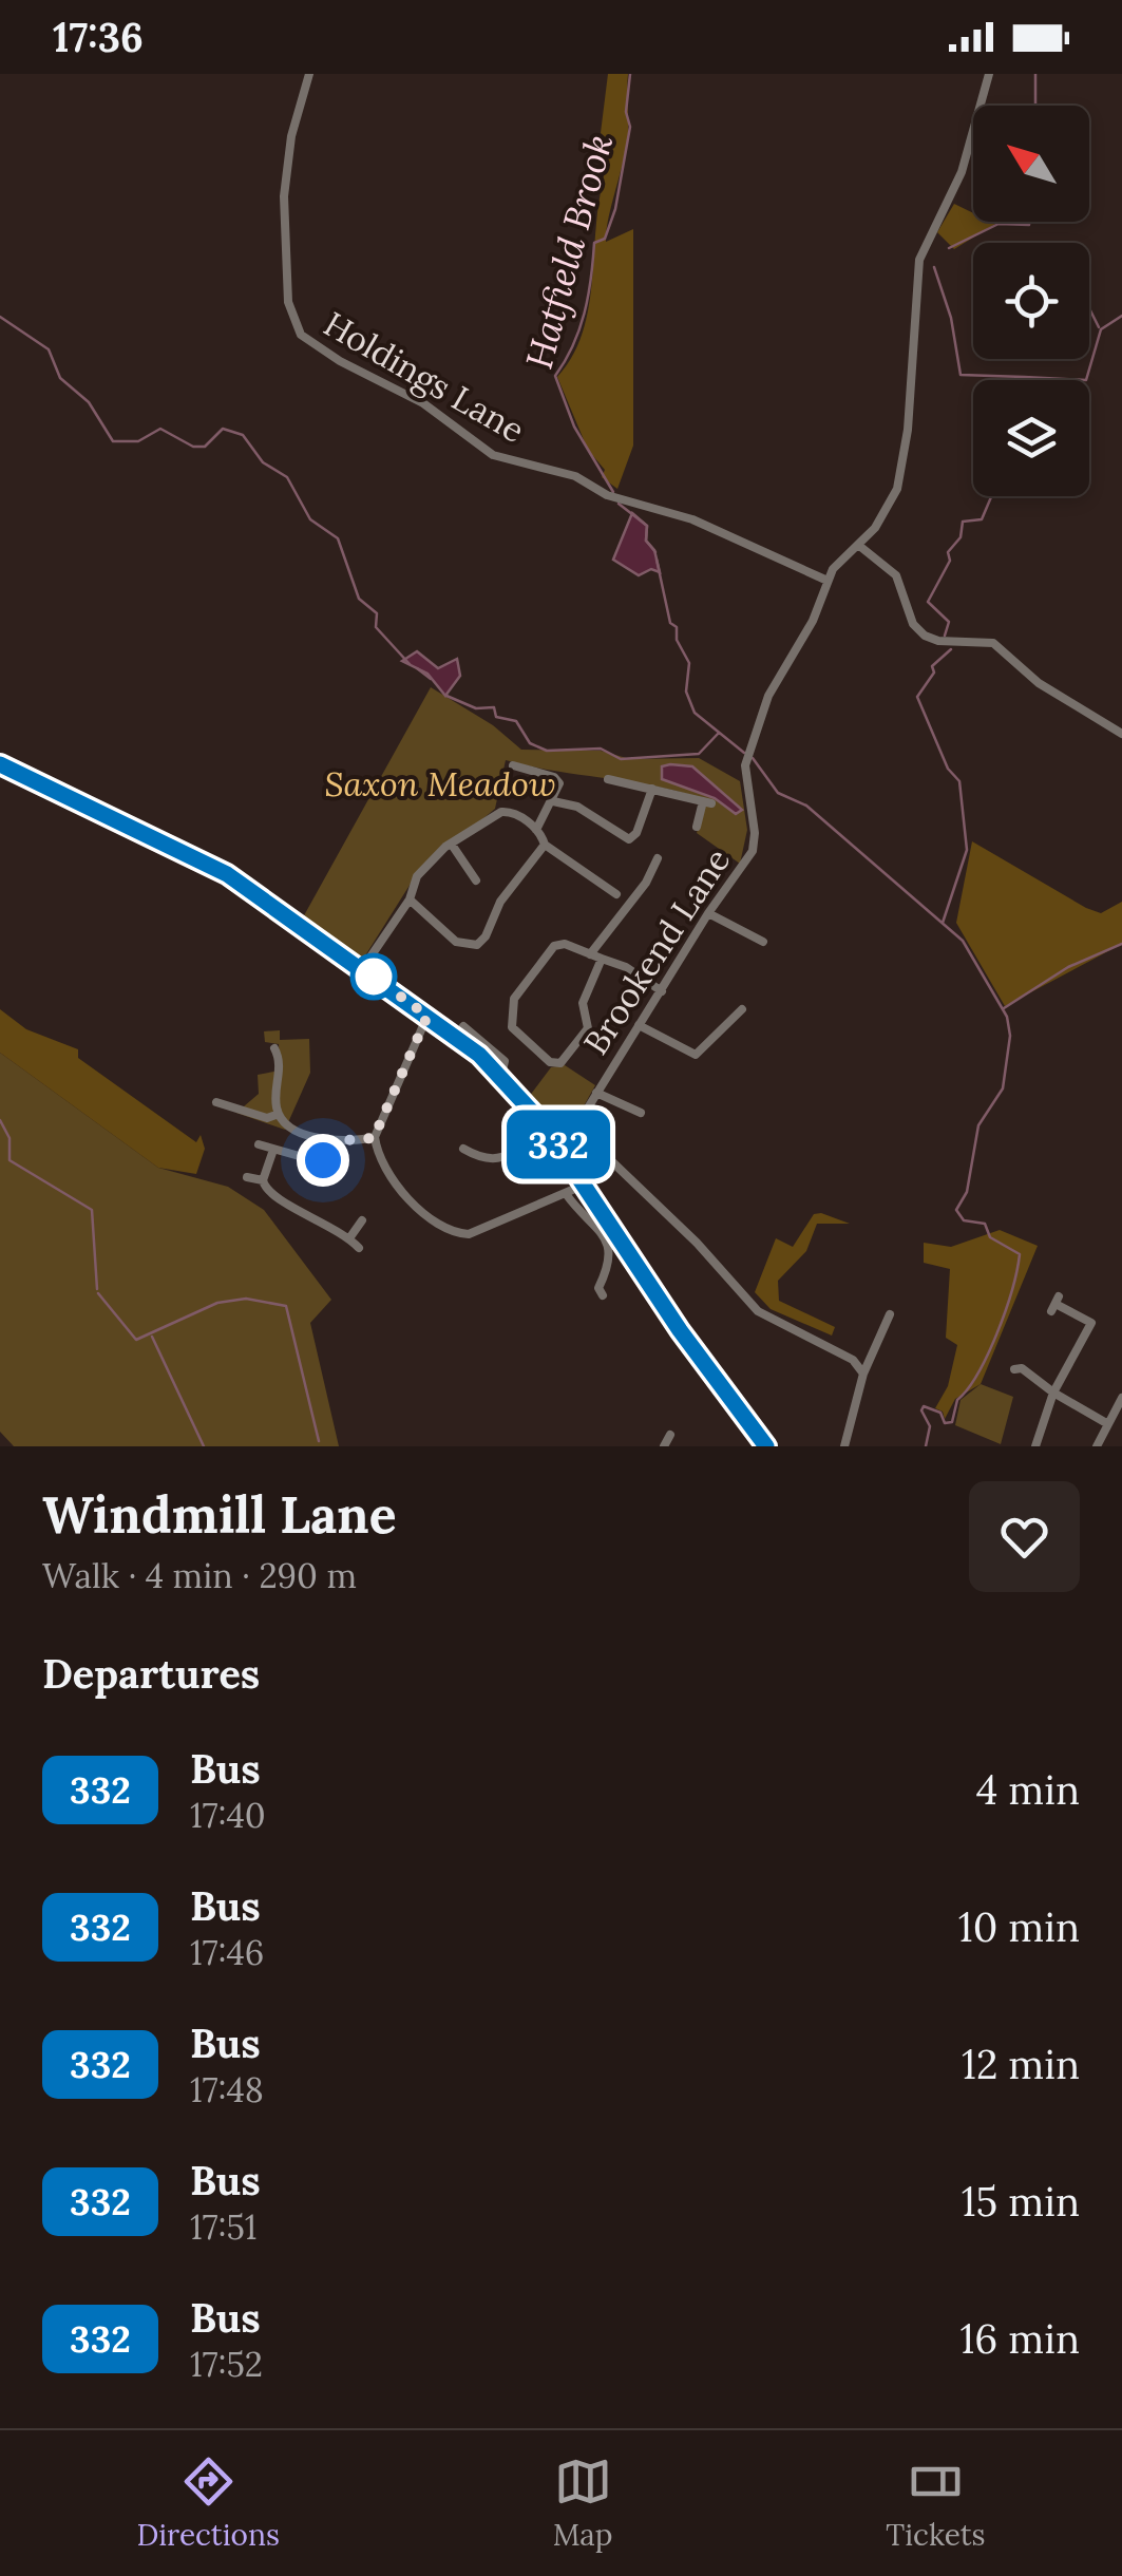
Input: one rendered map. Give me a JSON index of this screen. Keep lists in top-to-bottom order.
{
  "streets": {
    "street": ["Holdings Lane", "Brookend Lane"]
  },
  "crossings": [
    ["Holdings Lane", "Brookend Lane"]
  ],
  "water": ["Hatfield Brook"],
  "parks": ["Saxon Meadow"],
  "lines": ["bus line 332"],
  "north": "top left",
  "page": {
    "status": "17:36",
    "on_map": "332",
    "heading": [
      ["Windmill Lane", "Walk · 4 min · 290 m"],
      "Departures"
    ],
    "list": [
      {
        "mark": "332",
        "name": "Bus",
        "note": "17:40",
        "value": "4 min"
      },
      {
        "mark": "332",
        "name": "Bus",
        "note": "17:46",
        "value": "10 min"
      },
      {
        "mark": "332",
        "name": "Bus",
        "note": "17:48",
        "value": "12 min"
      },
      {
        "mark": "332",
        "name": "Bus",
        "note": "17:51",
        "value": "15 min"
      },
      {
        "mark": "332",
        "name": "Bus",
        "note": "17:52",
        "value": "16 min"
      }
    ],
    "tabs": ["Directions", "Map", "Tickets"]
  }
}
